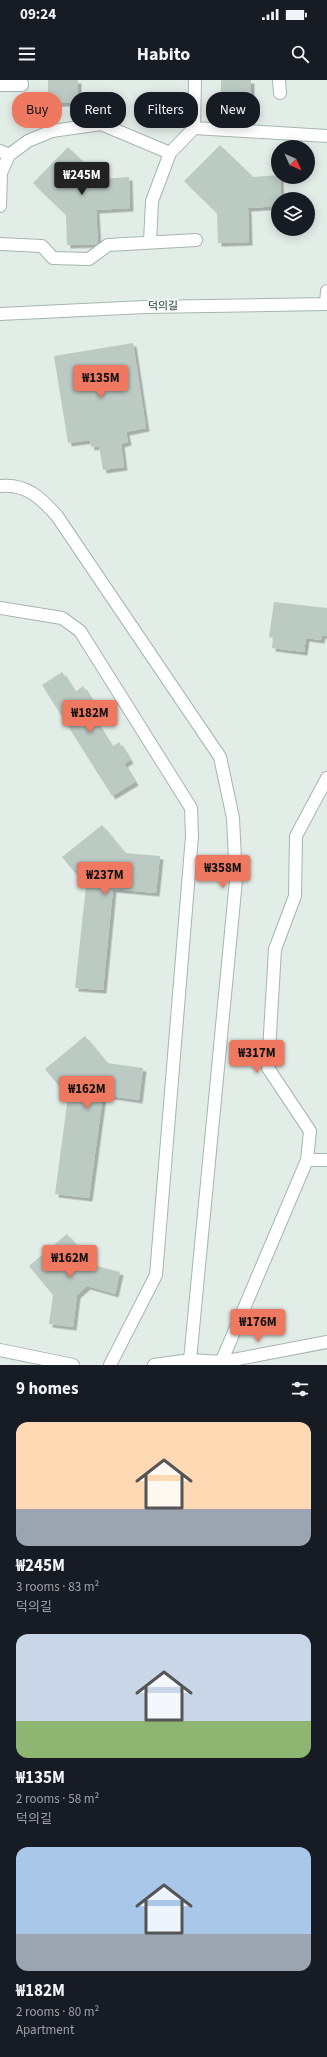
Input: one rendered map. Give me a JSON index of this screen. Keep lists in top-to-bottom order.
{
  "streets": {
    "street": ["덕의길"]
  },
  "north": "bottom right",
  "page": {
    "status": "09:24",
    "header": "Habito",
    "chip": [
      "Buy",
      "Rent",
      "Filters",
      "New"
    ],
    "price": [
      "₩245M",
      "₩135M",
      "₩182M",
      "₩358M",
      "₩237M",
      "₩317M",
      "₩162M",
      "₩162M",
      "₩176M"
    ],
    "heading": "9 homes",
    "list": [
      {
        "name": "₩245M",
        "note": "3 rooms · 83 m² · 덕의길"
      },
      {
        "name": "₩135M",
        "note": "2 rooms · 58 m² · 덕의길"
      },
      {
        "name": "₩182M",
        "note": "2 rooms · 80 m² · Apartment"
      }
    ]
  }
}
